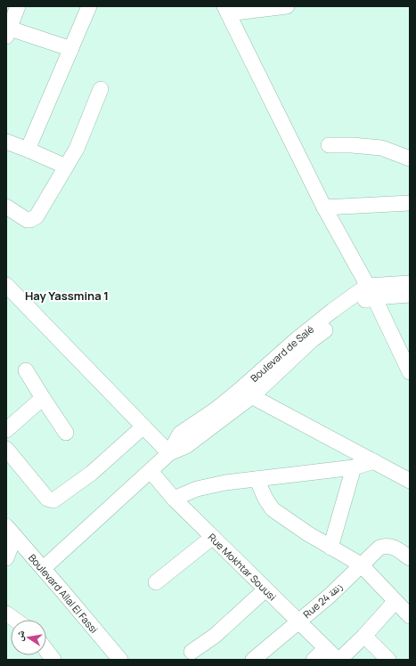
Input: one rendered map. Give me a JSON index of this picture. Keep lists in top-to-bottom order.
{
  "streets": {
    "street": [
      "Boulevard de Salé",
      "Rue Mokhtar Souusi",
      "Boulevard Allal El Fassi",
      "Rue 24 زنقة"
    ]
  },
  "crossings": [
    ["Boulevard de Salé", "Rue Mokhtar Souusi"],
    ["Boulevard de Salé", "Boulevard Allal El Fassi"],
    ["Rue Mokhtar Souusi", "Rue 24 زنقة"]
  ],
  "districts": ["Hay Yassmina 1"],
  "north": "left"
}
